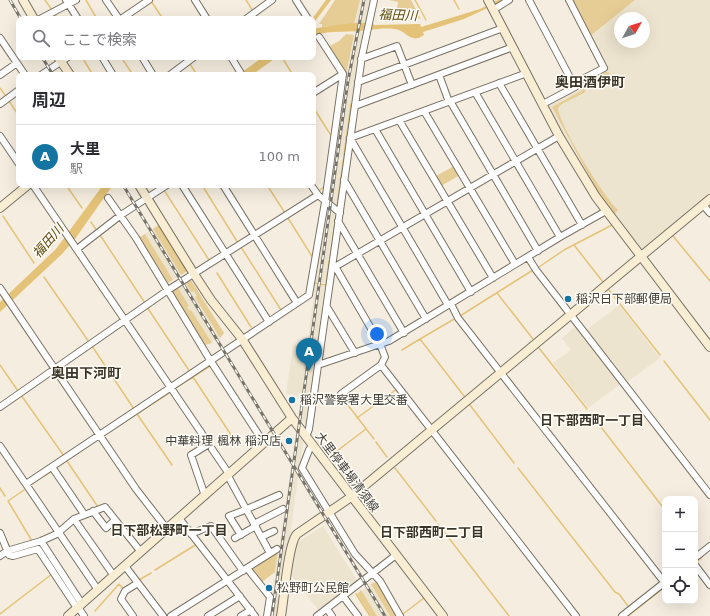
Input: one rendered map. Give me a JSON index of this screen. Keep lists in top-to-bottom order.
{
  "streets": {
    "street": ["大里停車場清須線"]
  },
  "districts": [
    "奥田酒伊町",
    "奥田下河町",
    "日下部西町一丁目",
    "日下部松野町一丁目",
    "日下部西町二丁目"
  ],
  "water": ["福田川"],
  "places": [
    "稲沢日下部郵便局",
    "稲沢警察署大里交番",
    "中華料理 楓林 稲沢店",
    "松野町公民館"
  ],
  "north": "top right",
  "page": {
    "search": "ここで検索",
    "heading": "周辺",
    "list": [
      {
        "mark": "A",
        "name": "大里",
        "note": "駅",
        "value": "100 m"
      }
    ],
    "pins": "A",
    "map_buttons": ["+", "−"]
  }
}
